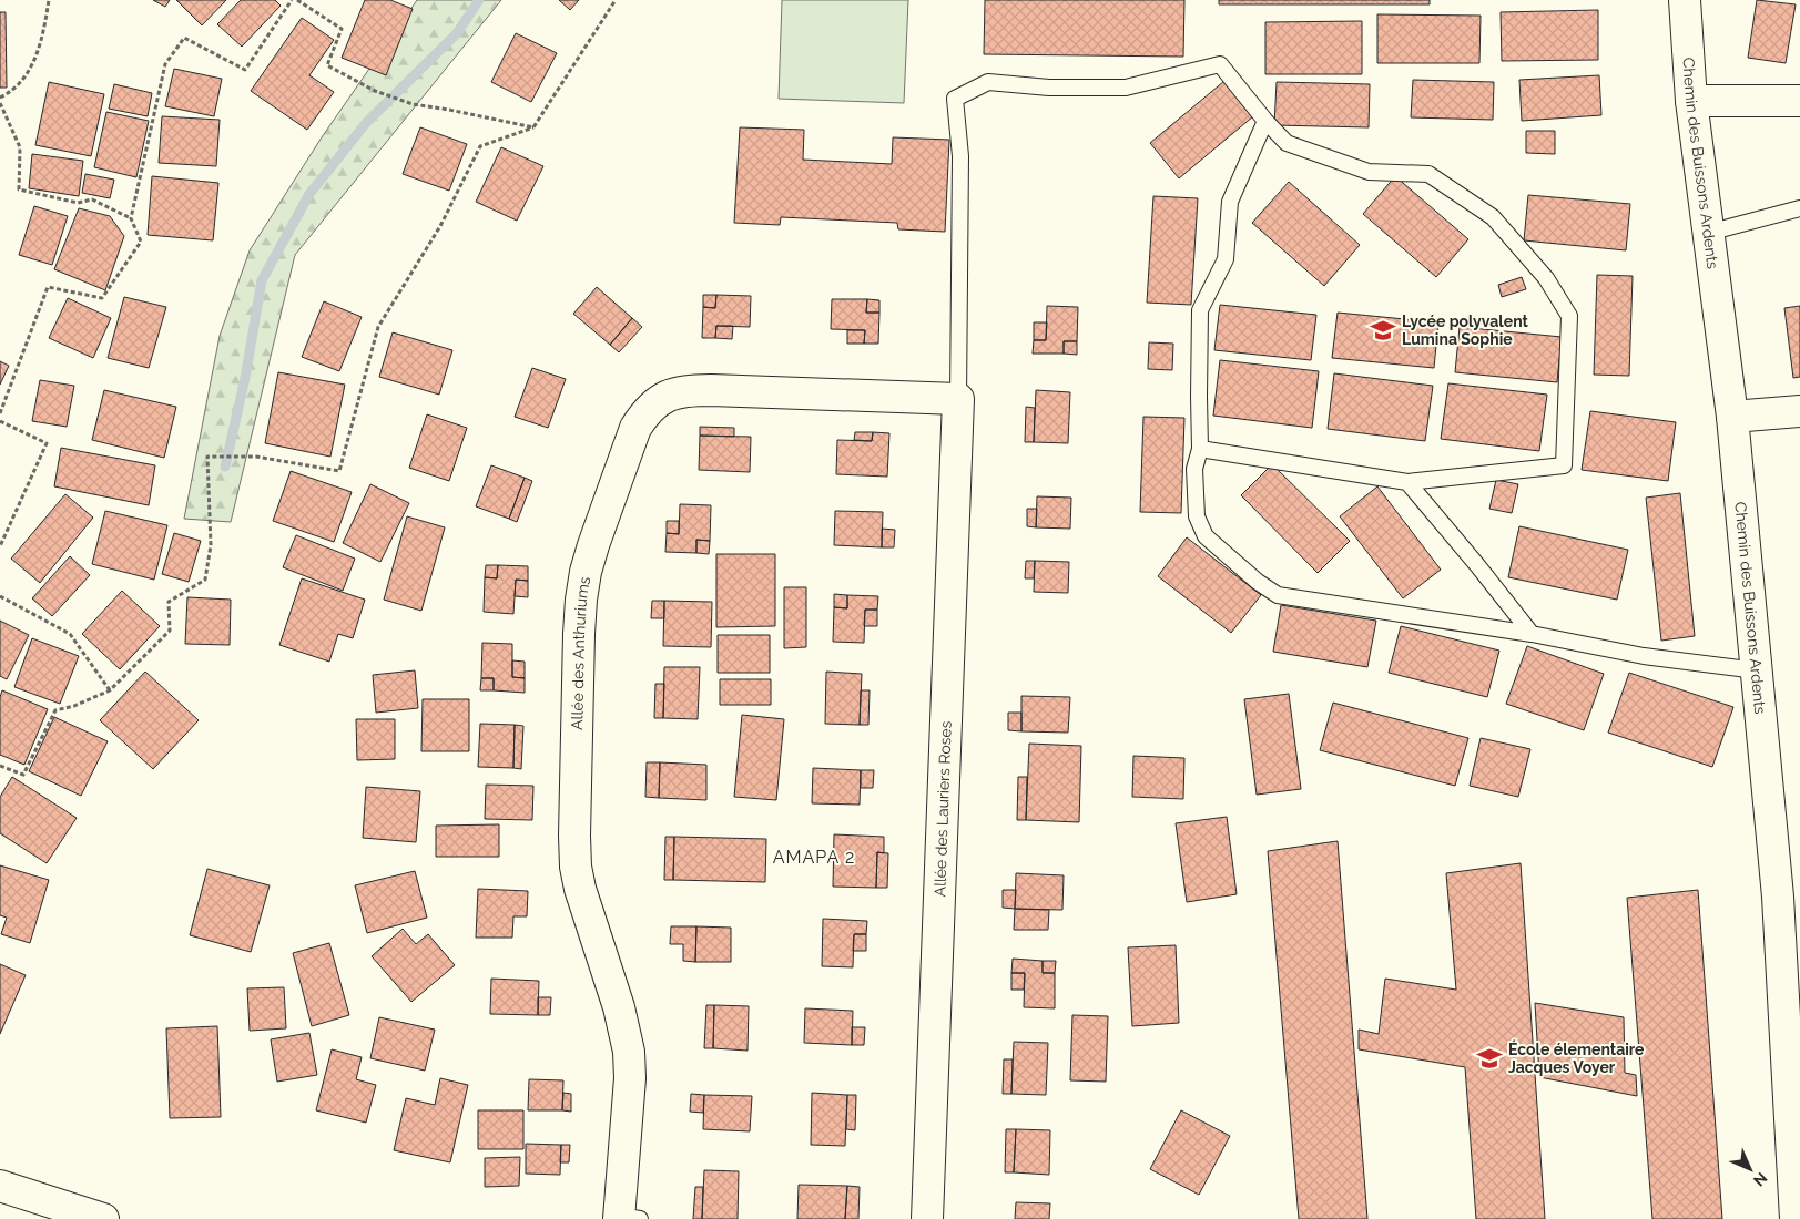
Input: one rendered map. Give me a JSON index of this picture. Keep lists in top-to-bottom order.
{
  "streets": {
    "street": ["Chemin des Buissons Ardents", "Allée des Anthuriums", "Allée des Lauriers Roses"]
  },
  "crossings": [
    ["Allée des Anthuriums", "Allée des Lauriers Roses"]
  ],
  "districts": ["AMAPA 2"],
  "places": {
    "school or university": ["Lycée polyvalent Lumina Sophie", "École élementaire Jacques Voyer"]
  },
  "north": "bottom right"
}
